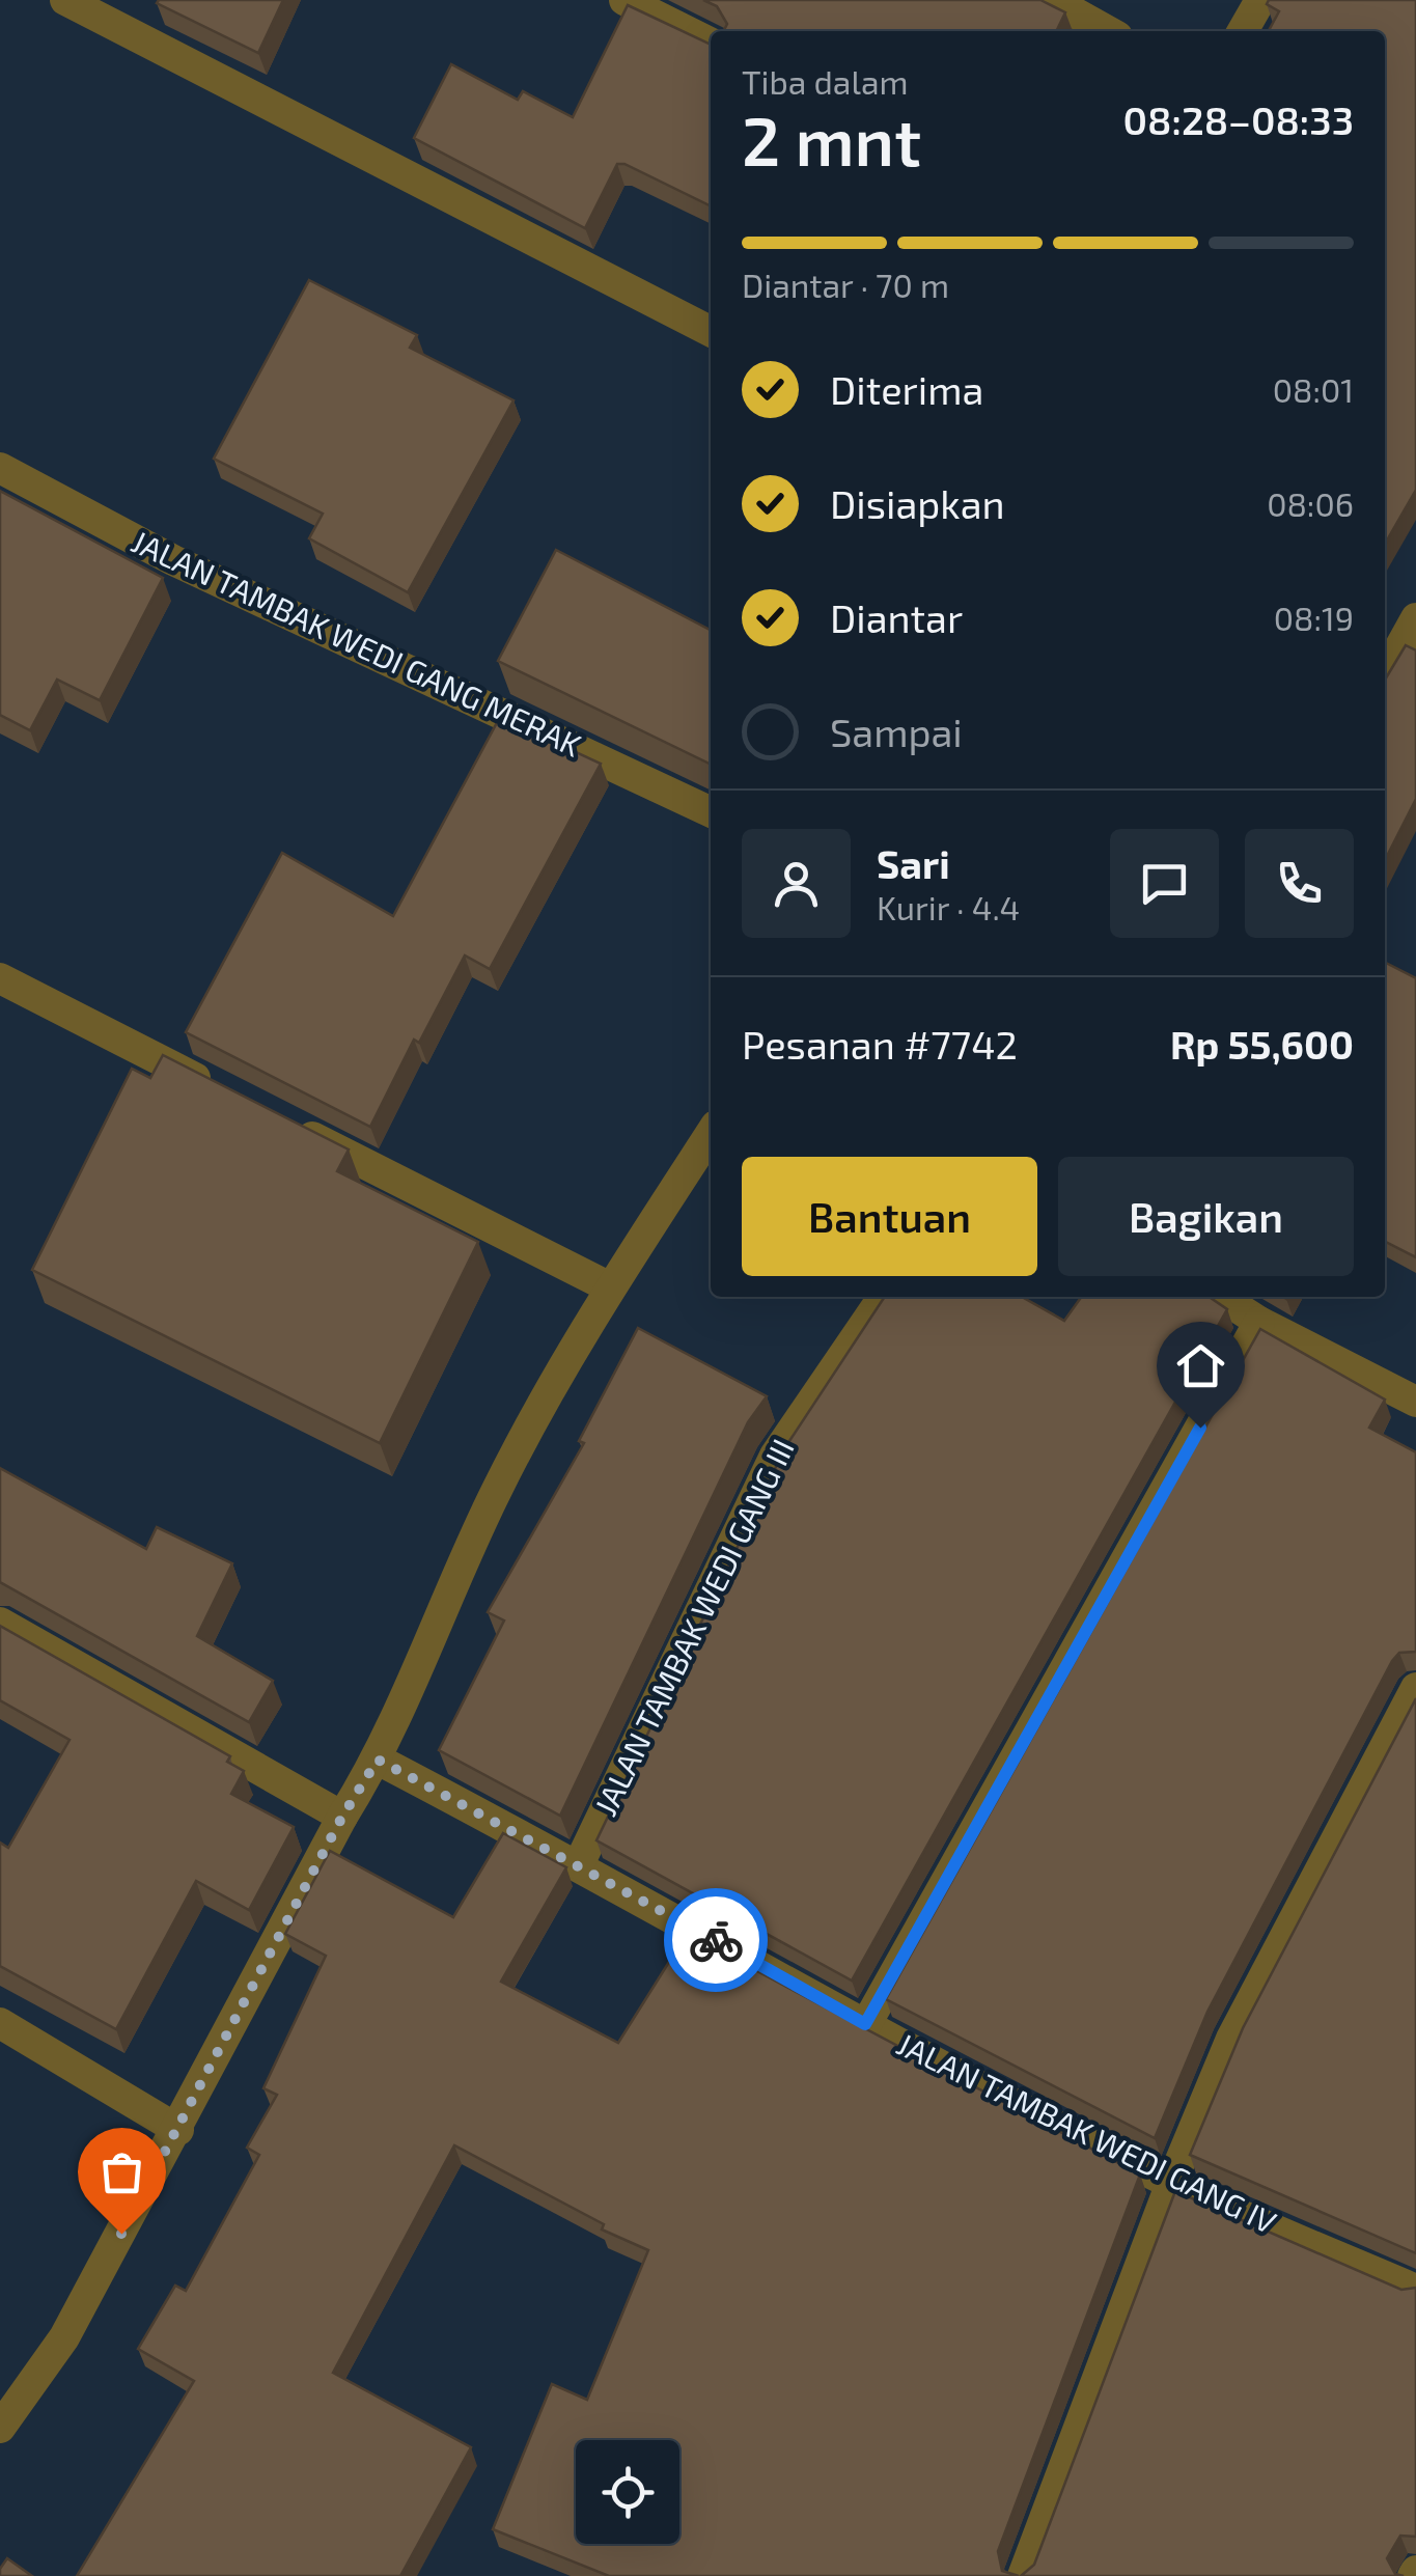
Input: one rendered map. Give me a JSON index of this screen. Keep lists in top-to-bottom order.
{
  "streets": {
    "street": ["JALAN TAMBAK WEDI GANG MERAK", "JALAN TAMBAK WEDI GANG III", "JALAN TAMBAK WEDI GANG IV"]
  },
  "crossings": [
    ["JALAN TAMBAK WEDI GANG III", "JALAN TAMBAK WEDI GANG IV"]
  ],
  "page": {
    "heading": ["2 mnt", "Tiba dalam", "08:28–08:33"],
    "panel": [
      "Sari",
      "Kurir · 4.4",
      "Pesanan #7742",
      "Rp 55,600"
    ],
    "bar": "Diantar · 70 m",
    "list": [
      ["Diterima", "08:01"],
      ["Disiapkan", "08:06"],
      ["Diantar", "08:19"],
      "Sampai"
    ],
    "buttons": ["Bantuan", "Bagikan"]
  }
}
